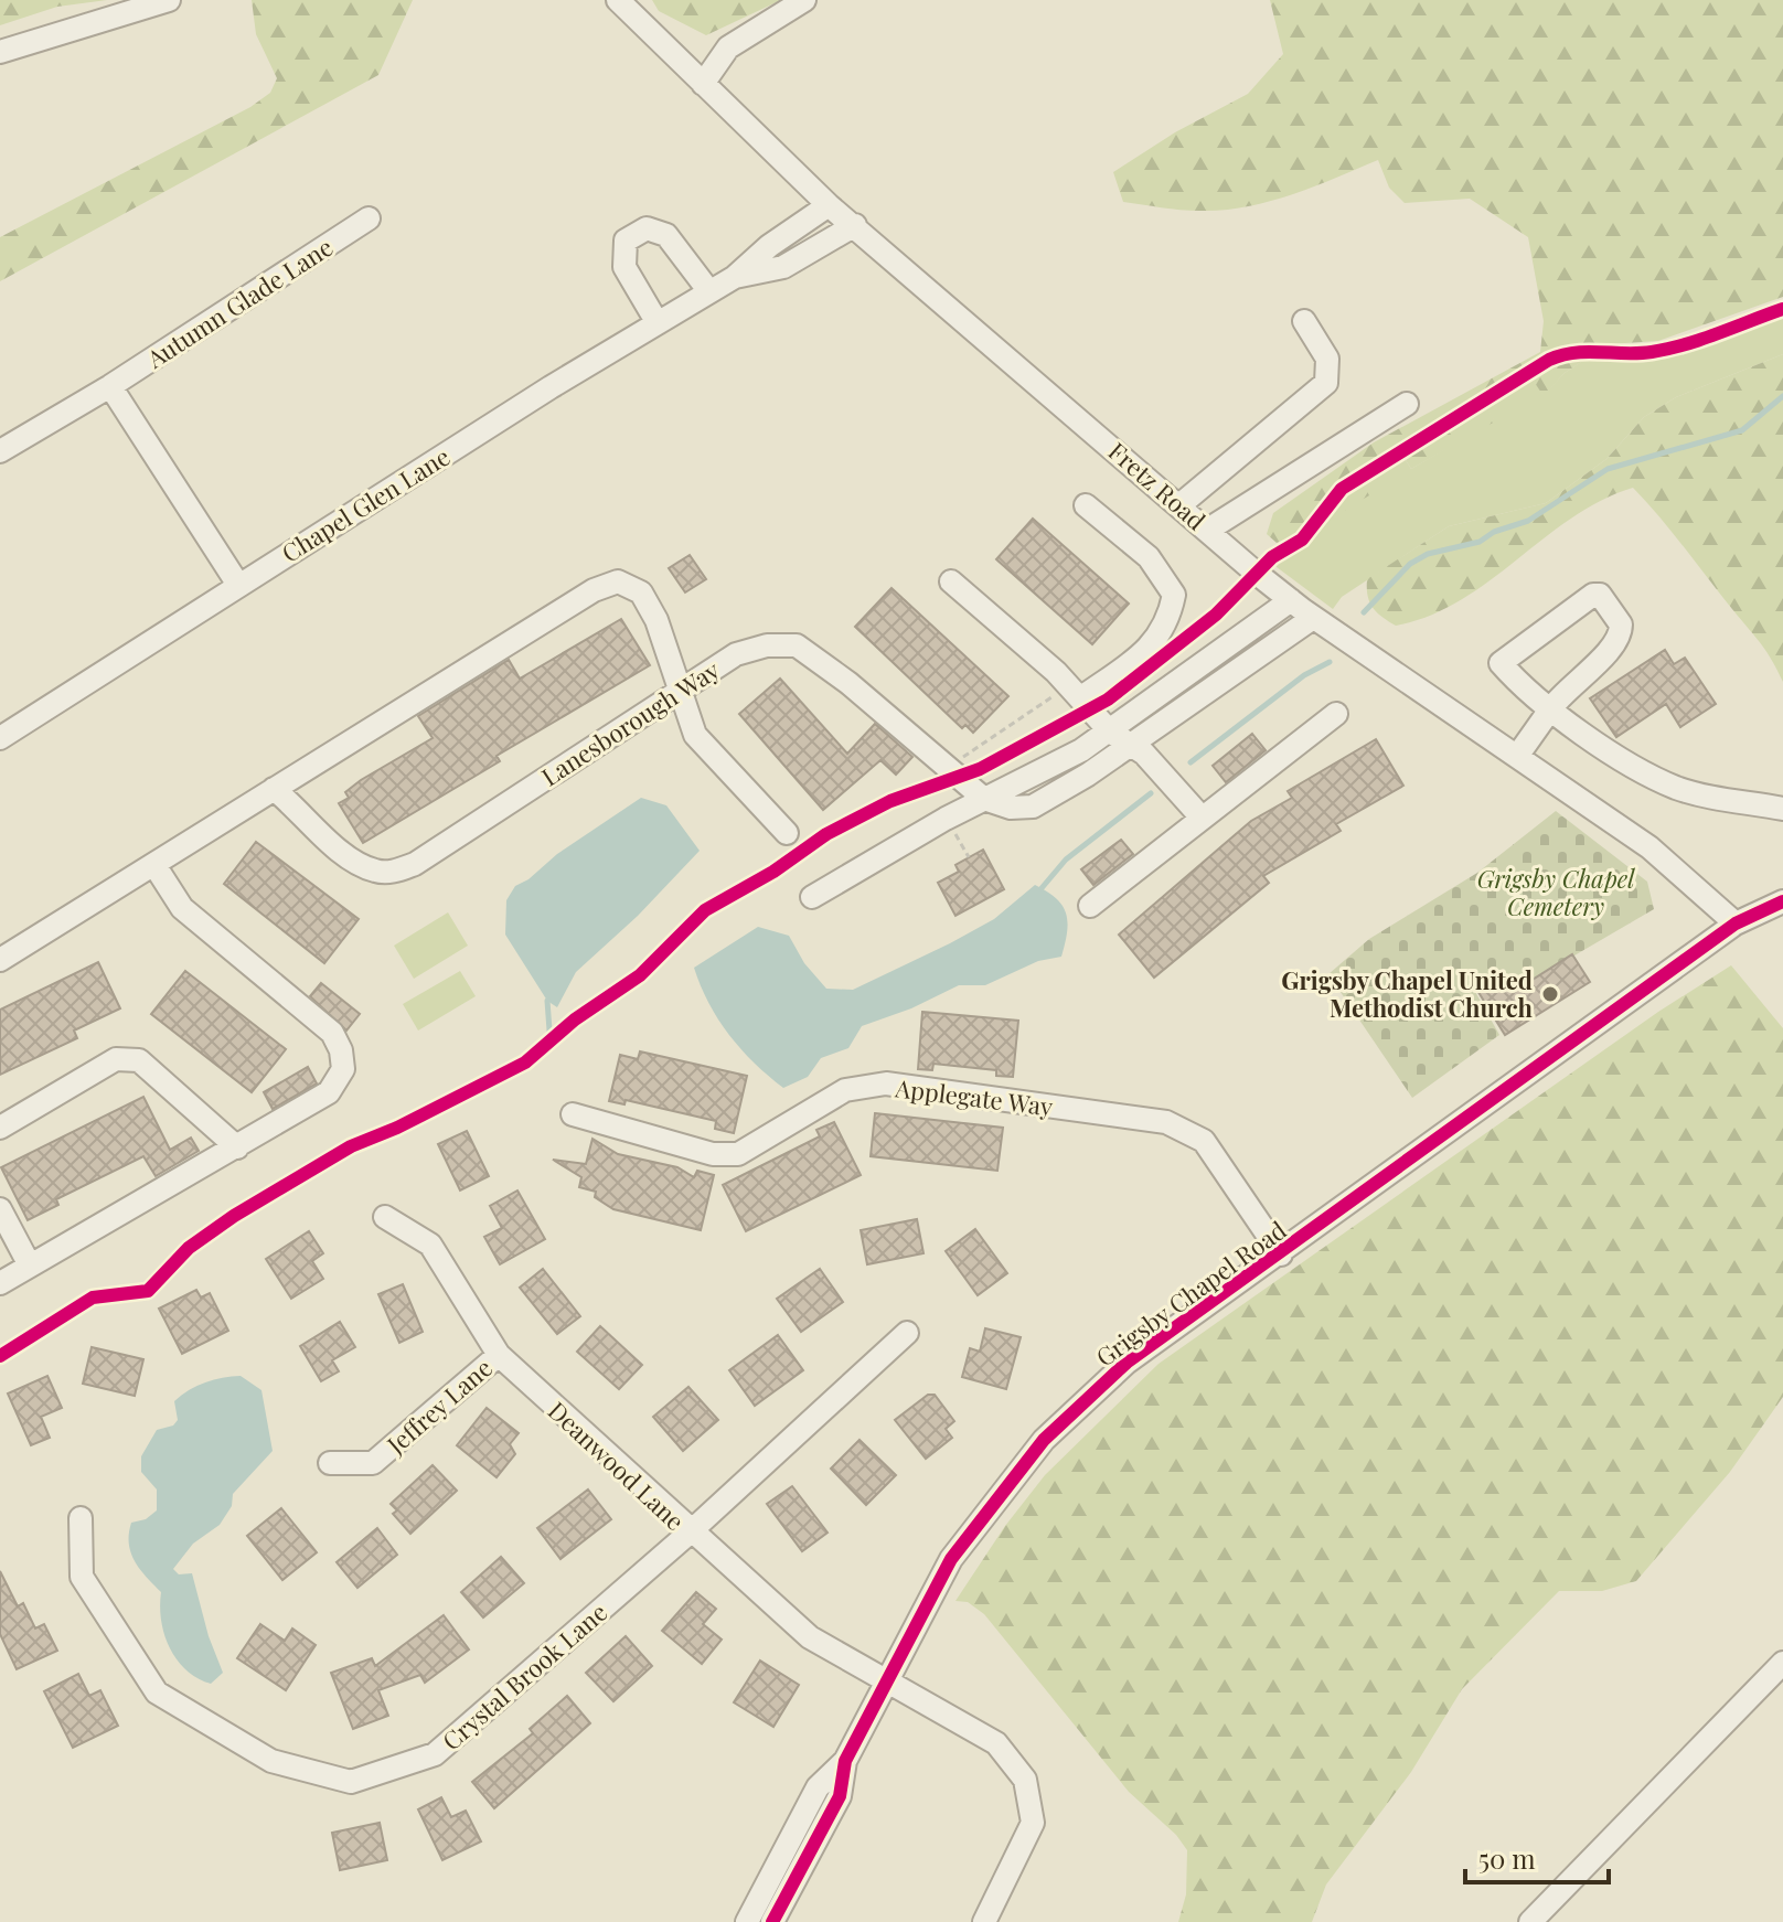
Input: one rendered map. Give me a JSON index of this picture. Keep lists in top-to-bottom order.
{
  "streets": {
    "street": [
      "Autumn Glade Lane",
      "Fretz Road",
      "Chapel Glen Lane",
      "Lanesborough Way",
      "Applegate Way",
      "Grigsby Chapel Road",
      "Jeffrey Lane",
      "Deanwood Lane",
      "Crystal Brook Lane"
    ]
  },
  "crossings": [
    ["Fretz Road", "Chapel Glen Lane"],
    ["Fretz Road", "Lanesborough Way"],
    ["Fretz Road", "Grigsby Chapel Road"],
    ["Applegate Way", "Grigsby Chapel Road"],
    ["Grigsby Chapel Road", "Deanwood Lane"],
    ["Jeffrey Lane", "Deanwood Lane"],
    ["Deanwood Lane", "Crystal Brook Lane"]
  ],
  "parks": ["Grigsby Chapel Cemetery"],
  "places": ["Grigsby Chapel United Methodist Church"],
  "scale_bar": "50 m"
}
